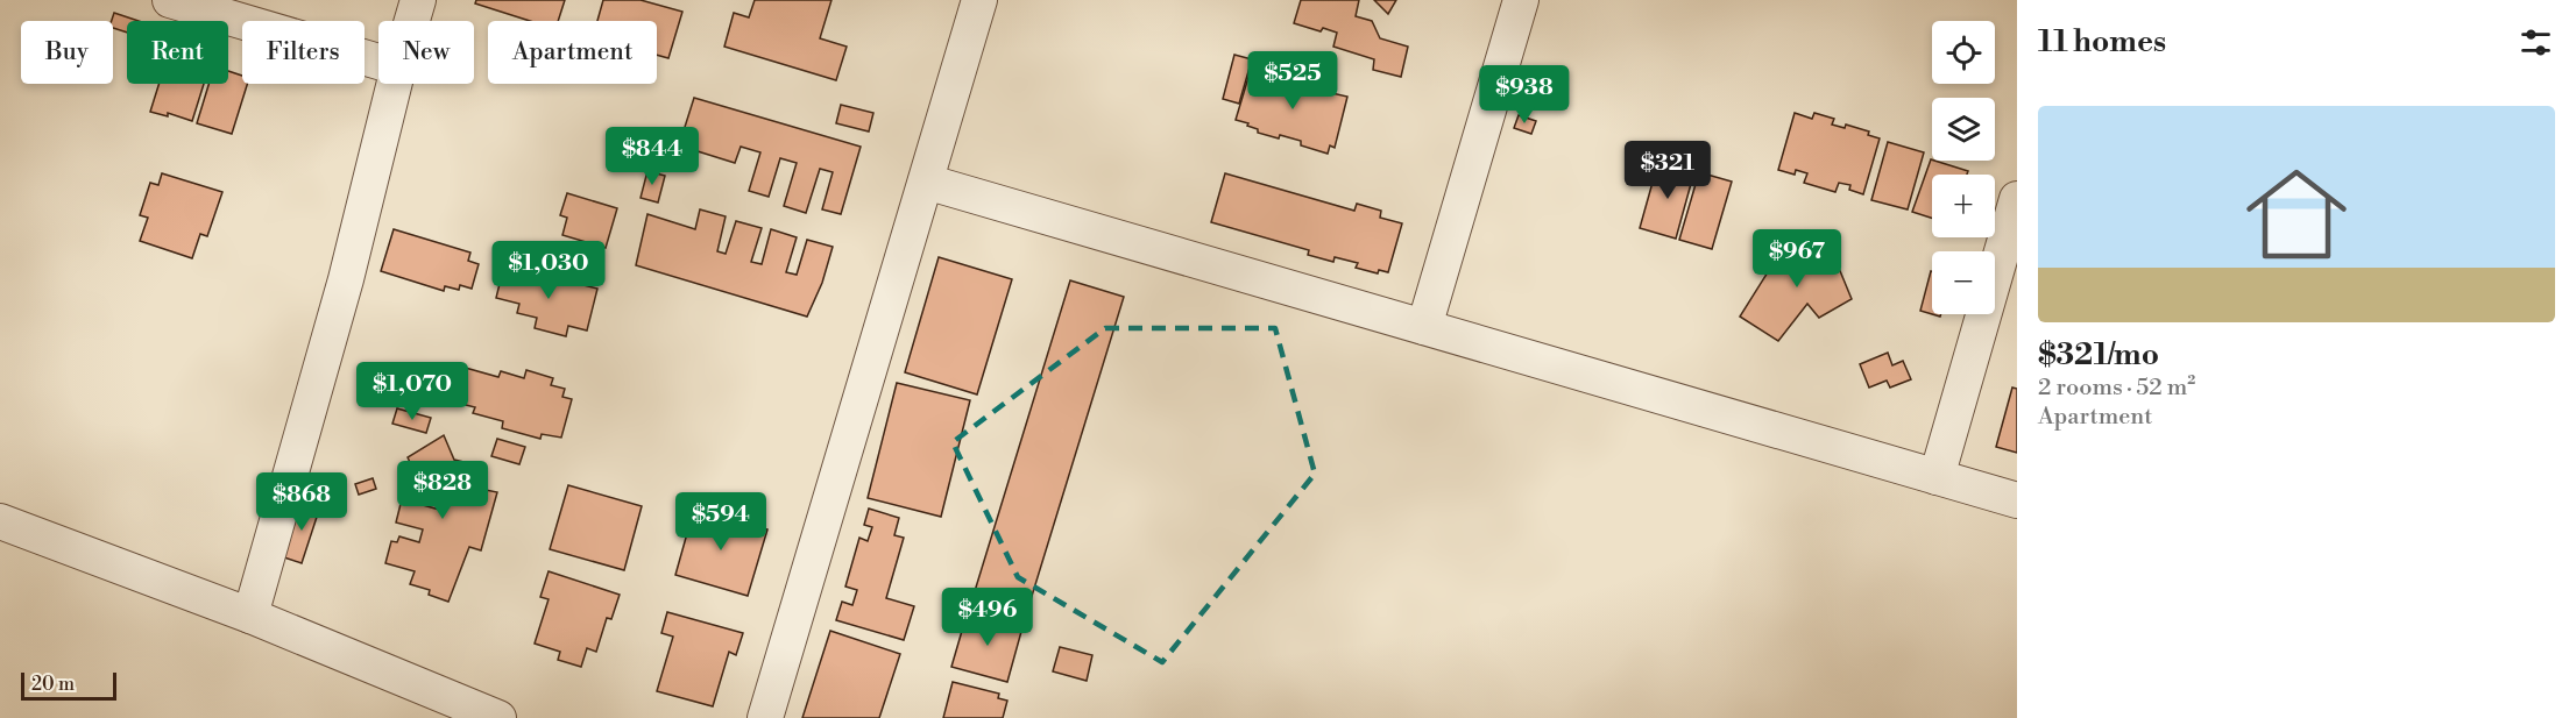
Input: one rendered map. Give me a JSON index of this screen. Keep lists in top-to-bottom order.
{
  "scale_bar": "20 m",
  "page": {
    "heading": "11 homes",
    "map_buttons": ["+", "−"],
    "chip": [
      "Buy",
      "Rent",
      "Filters",
      "New",
      "Apartment"
    ],
    "price": [
      "$525",
      "$938",
      "$844",
      "$321",
      "$967",
      "$1,030",
      "$1,070",
      "$828",
      "$868",
      "$594",
      "$496"
    ],
    "list": [
      {
        "name": "$321/mo",
        "note": "2 rooms · 52 m² · Apartment"
      }
    ],
    "scale": "20 m"
  }
}
